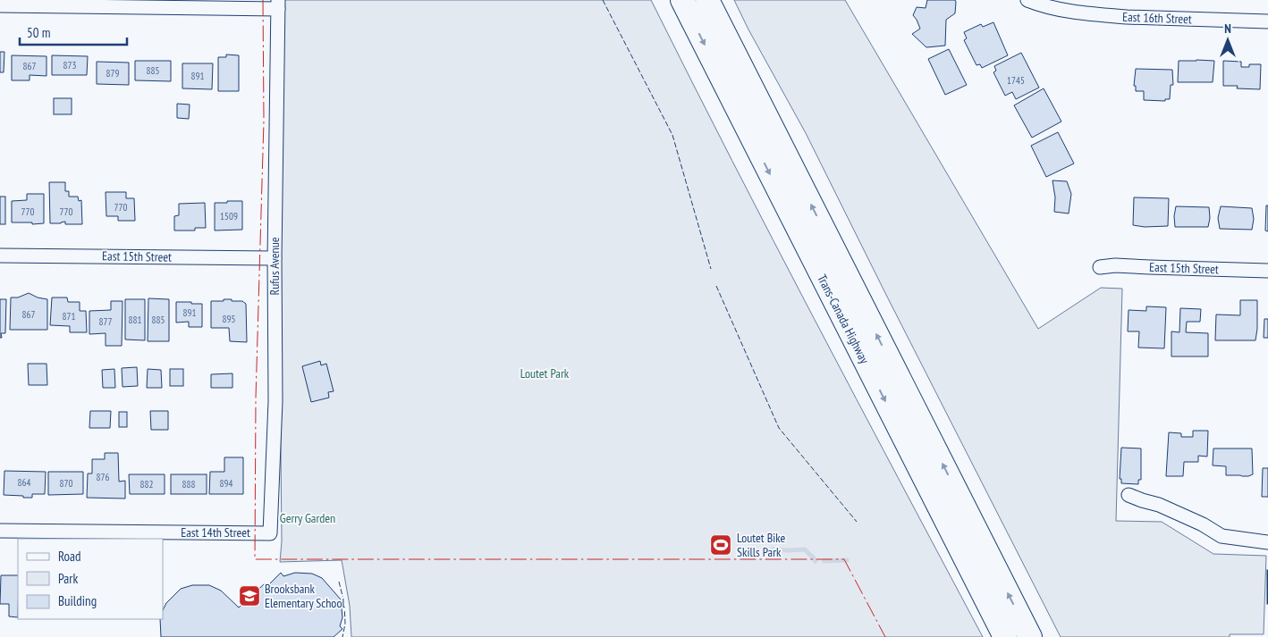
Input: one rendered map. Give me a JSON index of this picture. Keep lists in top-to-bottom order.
{
  "streets": {
    "highway": ["Trans-Canada Highway"],
    "street": [
      "East 16th Street",
      "East 15th Street",
      "Rufus Avenue",
      "East 14th Street"
    ]
  },
  "crossings": [
    ["East 15th Street", "Rufus Avenue"],
    ["Rufus Avenue", "East 14th Street"]
  ],
  "parks": ["Loutet Park", "Gerry Garden"],
  "places": {
    "sports": ["Loutet Bike Skills Park"],
    "school or university": ["Brooksbank Elementary School"]
  },
  "house_numbers": [
    "873",
    "867",
    "885",
    "879",
    "891",
    "1745",
    "770",
    "770",
    "770",
    "1509",
    "891",
    "867",
    "871",
    "895",
    "881",
    "885",
    "877",
    "876",
    "864",
    "870",
    "894",
    "882",
    "888"
  ],
  "legend": ["Road", "Park", "Building"],
  "scale_bar": "50 m",
  "north": "top"
}
